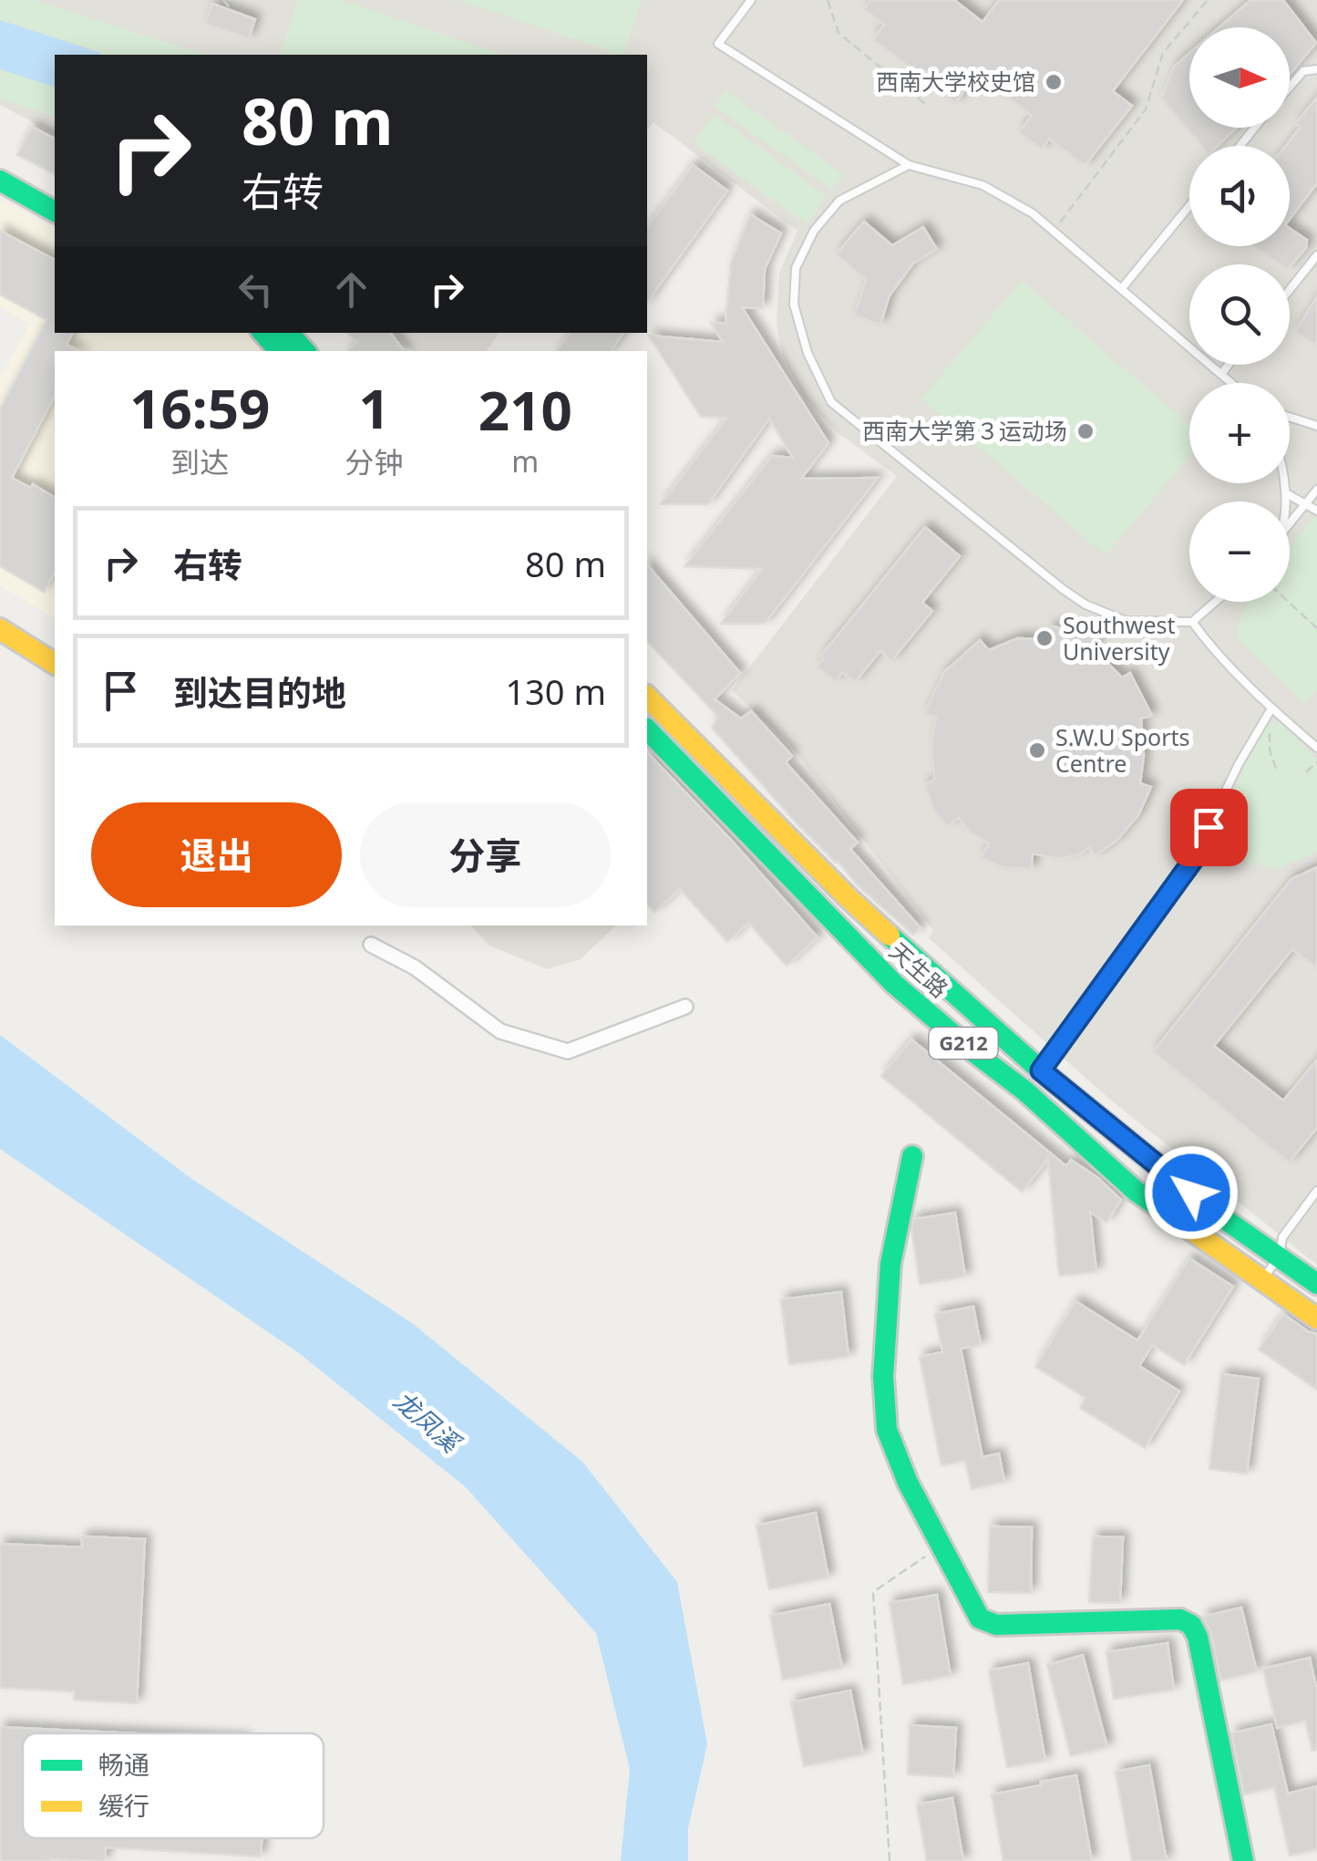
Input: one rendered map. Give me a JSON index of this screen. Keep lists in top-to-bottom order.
{
  "streets": {
    "main road": ["天生路", "G212"]
  },
  "water": ["龙凤溪"],
  "places": [
    "西南大学校史馆",
    "西南大学第３运动场",
    "Southwest University",
    "S.W.U Sports Centre"
  ],
  "legend": ["畅通", "缓行"],
  "north": "right",
  "page": {
    "map_buttons": ["+", "−"],
    "turn": ["80 m", "右转"],
    "eta": [
      "16:59",
      "到达",
      "1",
      "分钟",
      "210",
      "m"
    ],
    "list": [
      {
        "name": "右转",
        "value": "80 m"
      },
      {
        "name": "到达目的地",
        "value": "130 m"
      }
    ],
    "buttons": ["退出", "分享"]
  }
}
